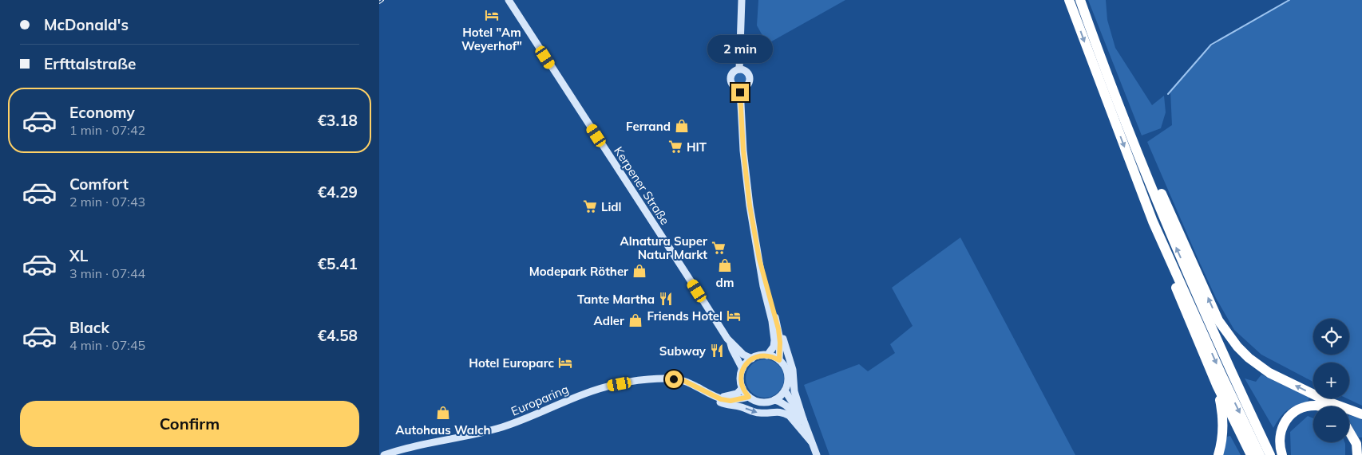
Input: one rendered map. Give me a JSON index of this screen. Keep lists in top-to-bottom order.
{
  "streets": {
    "street": ["Kerpener Straße", "Europaring"]
  },
  "places": {
    "hotel": ["Hotel \"Am Weyerhof\"", "Friends Hotel", "Hotel Europarc"],
    "shop": [
      "Ferrand",
      "dm",
      "Modepark Röther",
      "Adler",
      "Autohaus Walch"
    ],
    "supermarket": ["HIT", "Lidl", "Alnatura Super Natur Markt"],
    "restaurant": ["Tante Martha", "Subway"]
  },
  "page": {
    "banner": ["McDonald's", "Erfttalstraße"],
    "bubble": "2 min",
    "list": [
      {
        "name": "Economy",
        "note": "1 min · 07:42",
        "value": "€3.18"
      },
      {
        "name": "Comfort",
        "note": "2 min · 07:43",
        "value": "€4.29"
      },
      {
        "name": "XL",
        "note": "3 min · 07:44",
        "value": "€5.41"
      },
      {
        "name": "Black",
        "note": "4 min · 07:45",
        "value": "€4.58"
      }
    ],
    "map_buttons": ["+", "−"],
    "buttons": "Confirm"
  }
}
